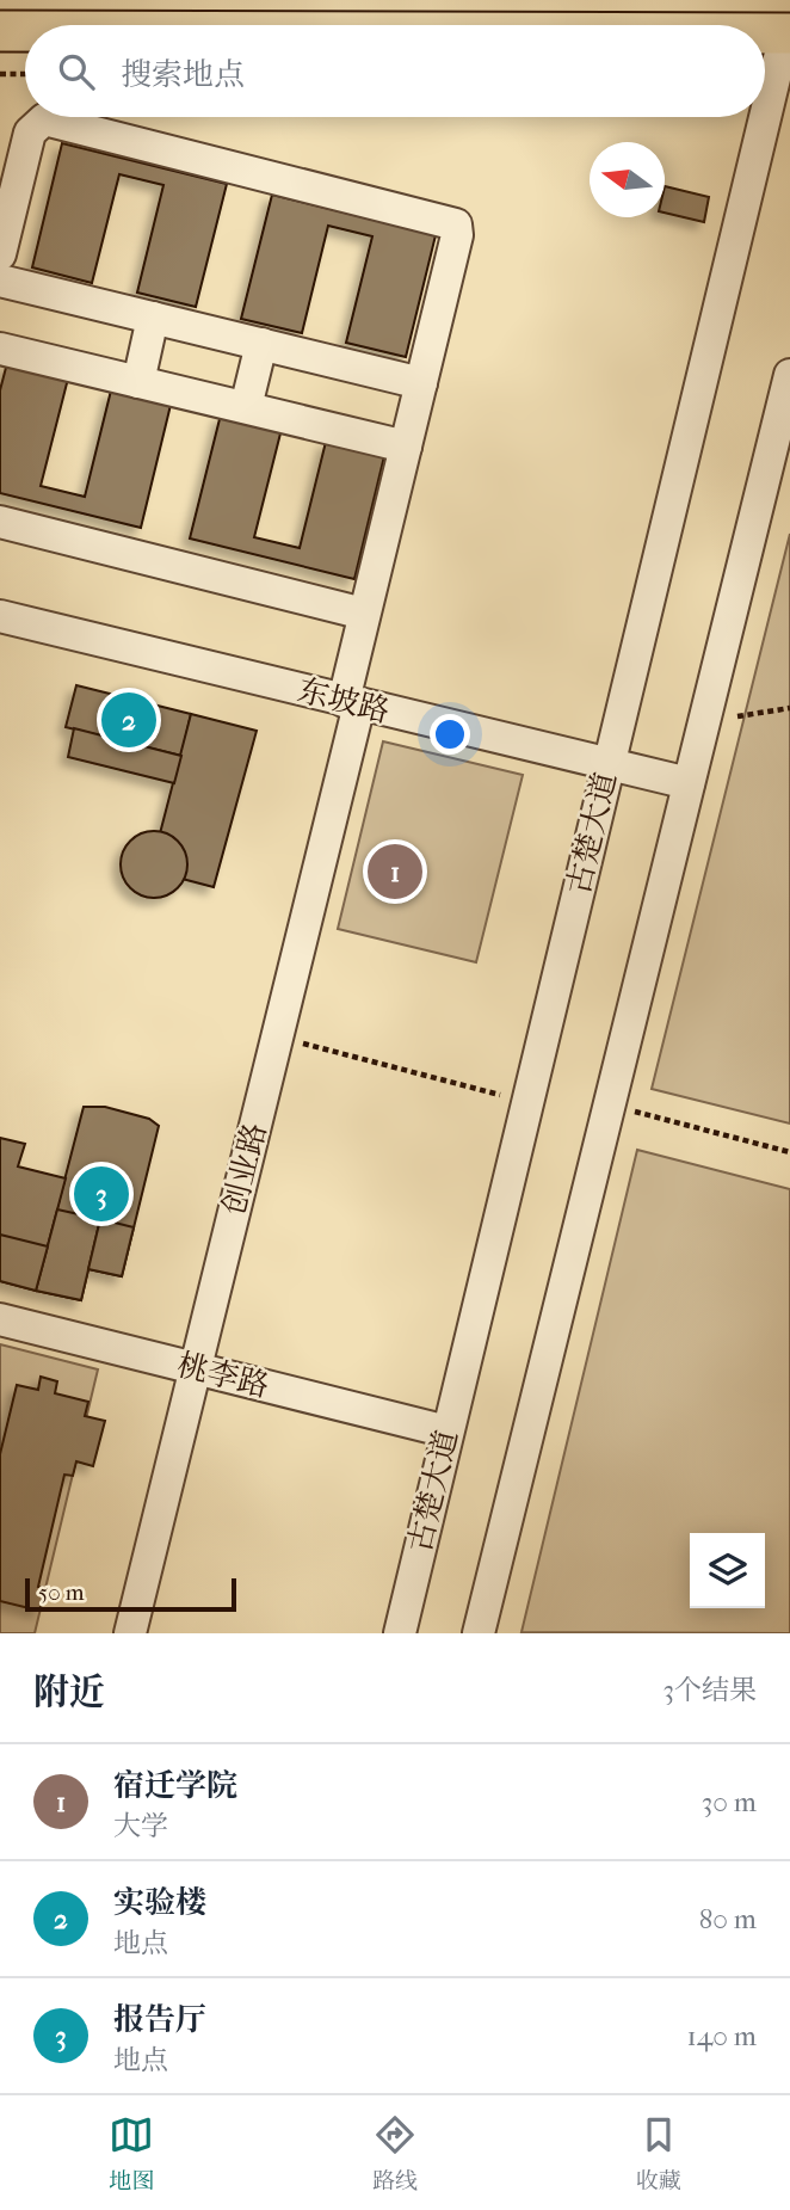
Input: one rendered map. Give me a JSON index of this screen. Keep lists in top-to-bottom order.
{
  "streets": {
    "lane": [
      "东坡路",
      "古楚大道",
      "创业路",
      "桃李路"
    ]
  },
  "crossings": [
    ["东坡路", "古楚大道"],
    ["东坡路", "创业路"],
    ["古楚大道", "桃李路"],
    ["创业路", "桃李路"]
  ],
  "scale_bar": "50 m",
  "north": "left",
  "page": {
    "search": "搜索地点",
    "pins": ["2", "1", "3"],
    "scale": "50 m",
    "heading": ["附近", "3个结果"],
    "list": [
      {
        "mark": "1",
        "name": "宿迁学院",
        "note": "大学",
        "value": "30 m"
      },
      {
        "mark": "2",
        "name": "实验楼",
        "note": "地点",
        "value": "80 m"
      },
      {
        "mark": "3",
        "name": "报告厅",
        "note": "地点",
        "value": "140 m"
      }
    ],
    "nav": ["地图", "路线", "收藏"]
  }
}
